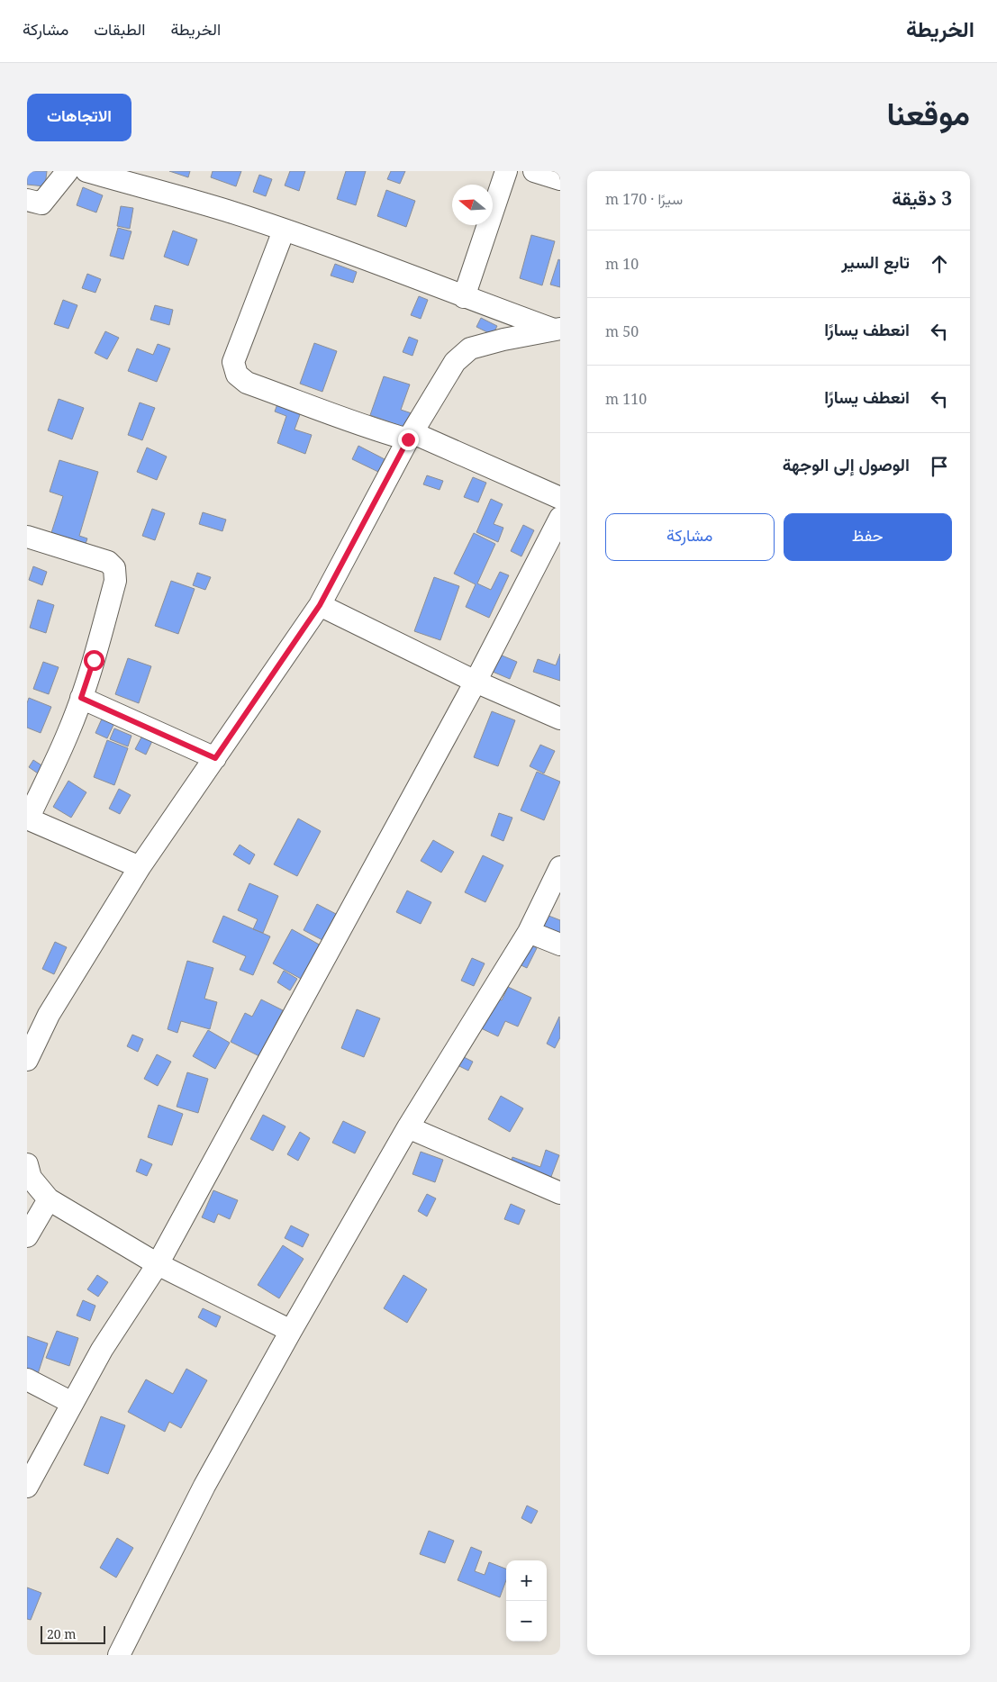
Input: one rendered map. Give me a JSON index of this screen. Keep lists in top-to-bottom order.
{
  "scale_bar": "20 m",
  "north": "left",
  "page": {
    "header": "الخريطة",
    "nav": ["الخريطة", "الطبقات", "مشاركة"],
    "title": "موقعنا",
    "buttons": [
      "الاتجاهات",
      ["حفظ", "مشاركة"]
    ],
    "heading": ["3 دقيقة", "سيرًا · 170 m"],
    "list": [
      ["تابع السير", "10 m"],
      ["انعطف يسارًا", "50 m"],
      ["انعطف يسارًا", "110 m"],
      "الوصول إلى الوجهة"
    ],
    "map_buttons": ["+", "−"],
    "scale": "20 m"
  }
}
